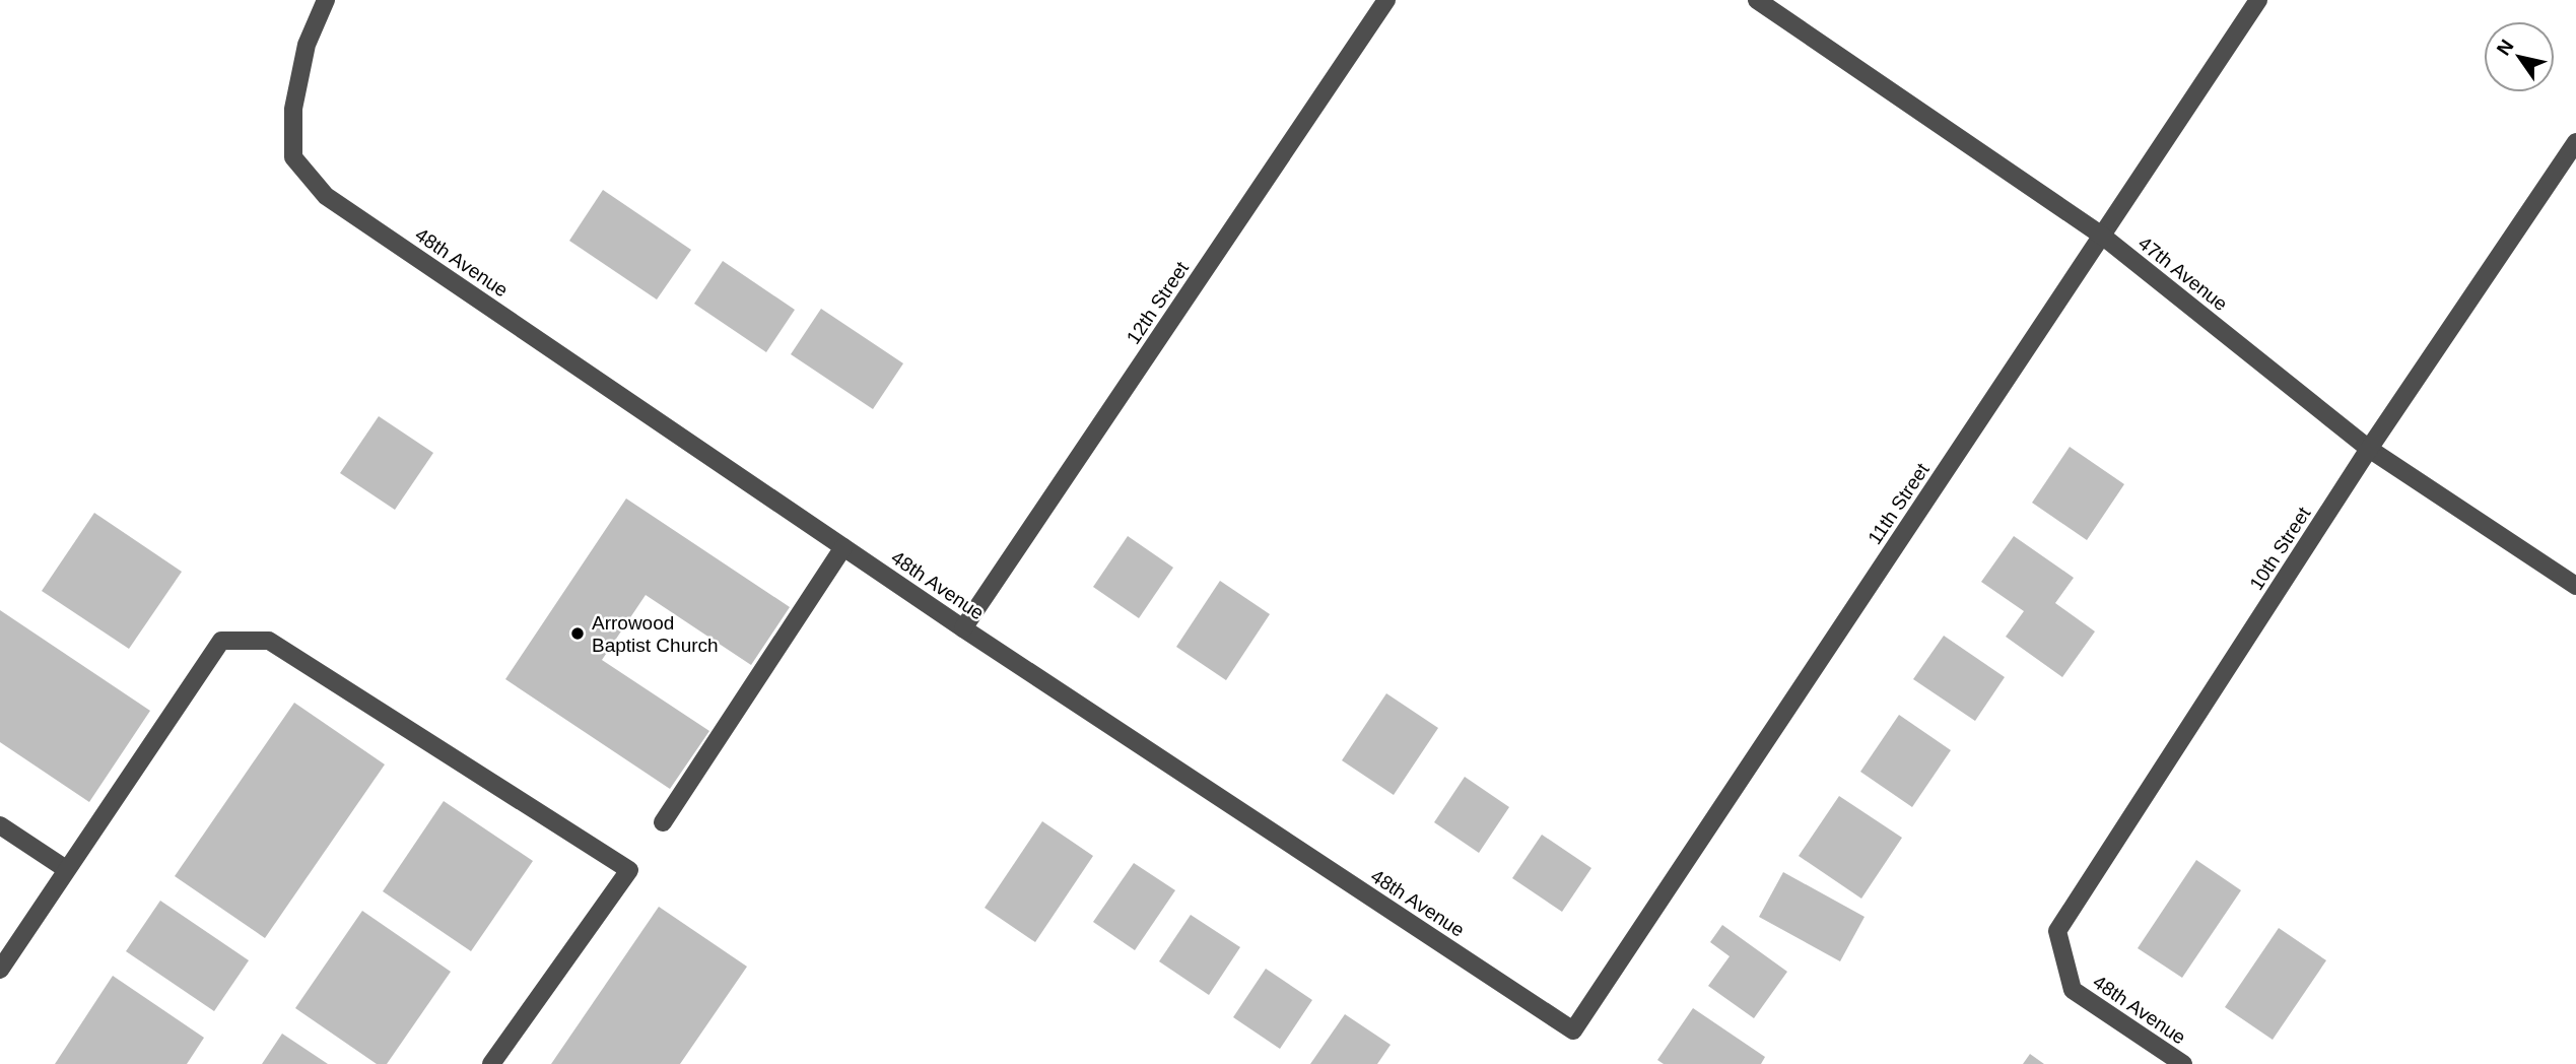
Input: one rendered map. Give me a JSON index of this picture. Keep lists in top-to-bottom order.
{
  "streets": {
    "street": [
      "48th Avenue",
      "47th Avenue",
      "12th Street",
      "11th Street",
      "10th Street"
    ]
  },
  "crossings": [
    ["48th Avenue", "12th Street"],
    ["48th Avenue", "11th Street"],
    ["48th Avenue", "10th Street"],
    ["47th Avenue", "11th Street"],
    ["47th Avenue", "10th Street"]
  ],
  "places": ["Arrowood Baptist Church"],
  "north": "top left"
}
